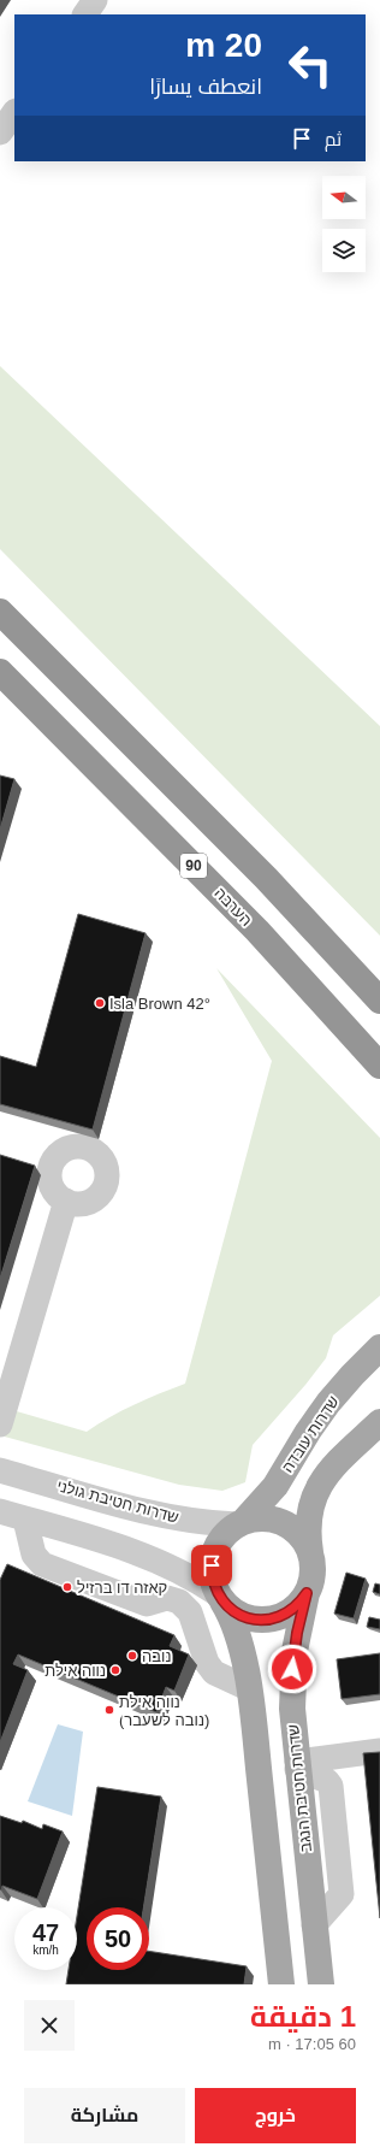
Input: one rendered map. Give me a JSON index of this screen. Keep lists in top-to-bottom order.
{
  "streets": {
    "highway": ["90", "הערבה"],
    "main road": ["שדרות עובדה", "שדרות חטיבת הנגב"],
    "street": ["שדרות חטיבת גולני"]
  },
  "crossings": [
    ["שדרות עובדה", "שדרות חטיבת גולני"],
    ["שדרות עובדה", "שדרות חטיבת הנגב"],
    ["שדרות חטיבת גולני", "שדרות חטיבת הנגב"]
  ],
  "places": [
    "Isla Brown 42°",
    "קאזה דו ברזיל",
    "נובה",
    "נווה אילת",
    "נווה אילת (נובה לשעבר)"
  ],
  "north": "left",
  "page": {
    "turn": ["20 m", "انعطف يسارًا"],
    "then": "ثم",
    "speed": "47 km/h",
    "limit": "50",
    "heading": ["1 دقيقة", "60 m · 17:05"],
    "buttons": ["خروج", "مشاركة"]
  }
}
